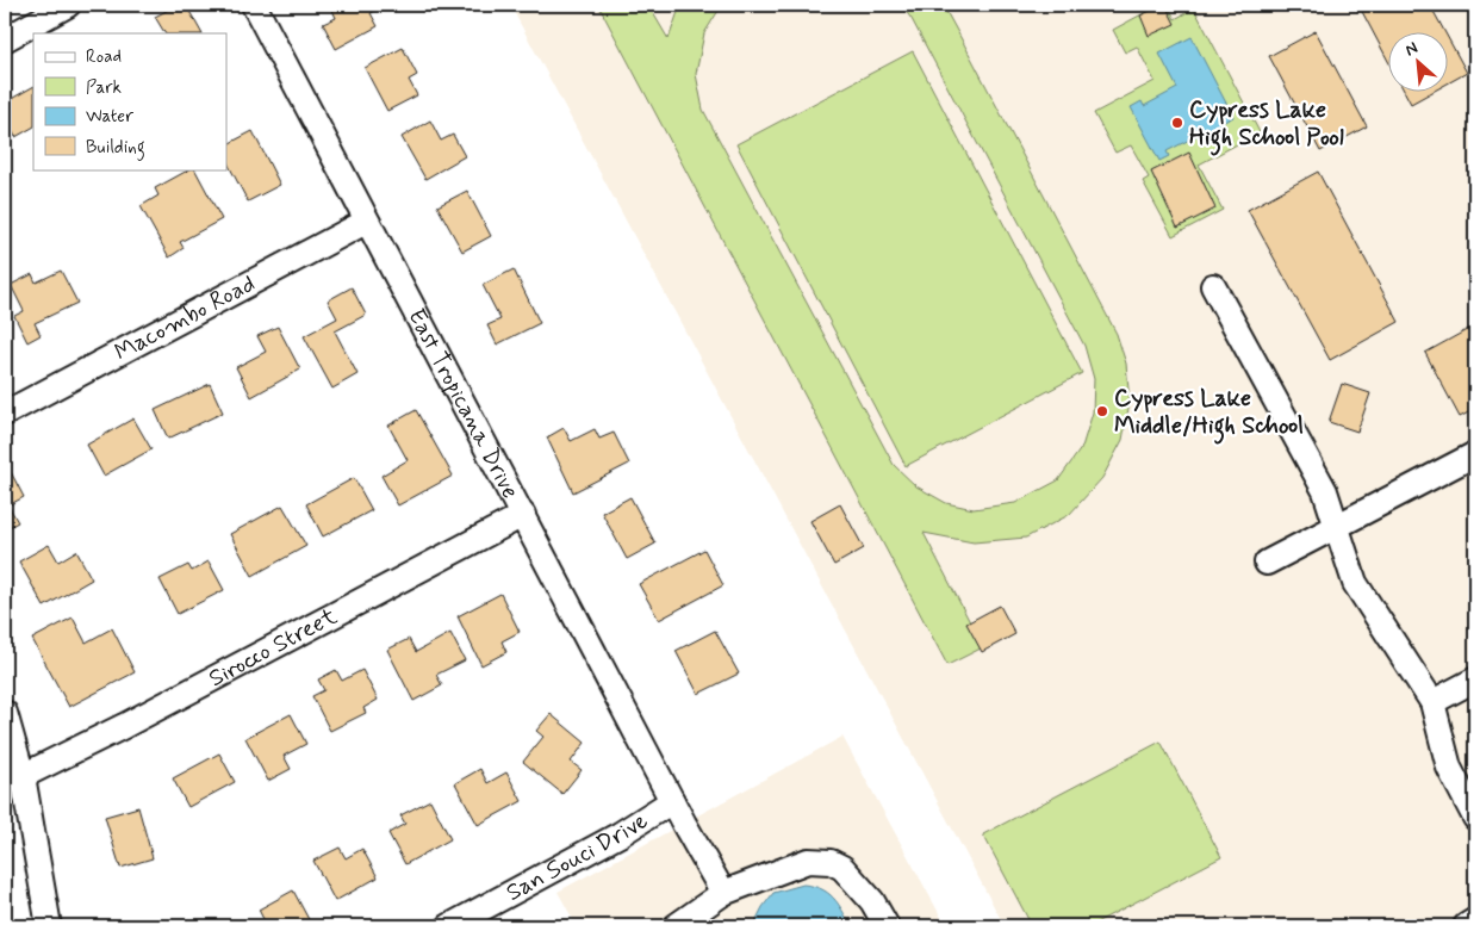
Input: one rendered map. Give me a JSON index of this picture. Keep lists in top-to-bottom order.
{
  "streets": {
    "street": [
      "Macombo Road",
      "East Tropicana Drive",
      "Sirocco Street",
      "San Souci Drive"
    ]
  },
  "crossings": [
    ["Macombo Road", "East Tropicana Drive"],
    ["East Tropicana Drive", "Sirocco Street"],
    ["East Tropicana Drive", "San Souci Drive"]
  ],
  "places": ["Cypress Lake High School Pool", "Cypress Lake Middle/High School"],
  "legend": [
    "Road",
    "Park",
    "Water",
    "Building"
  ],
  "north": "top left"
}
